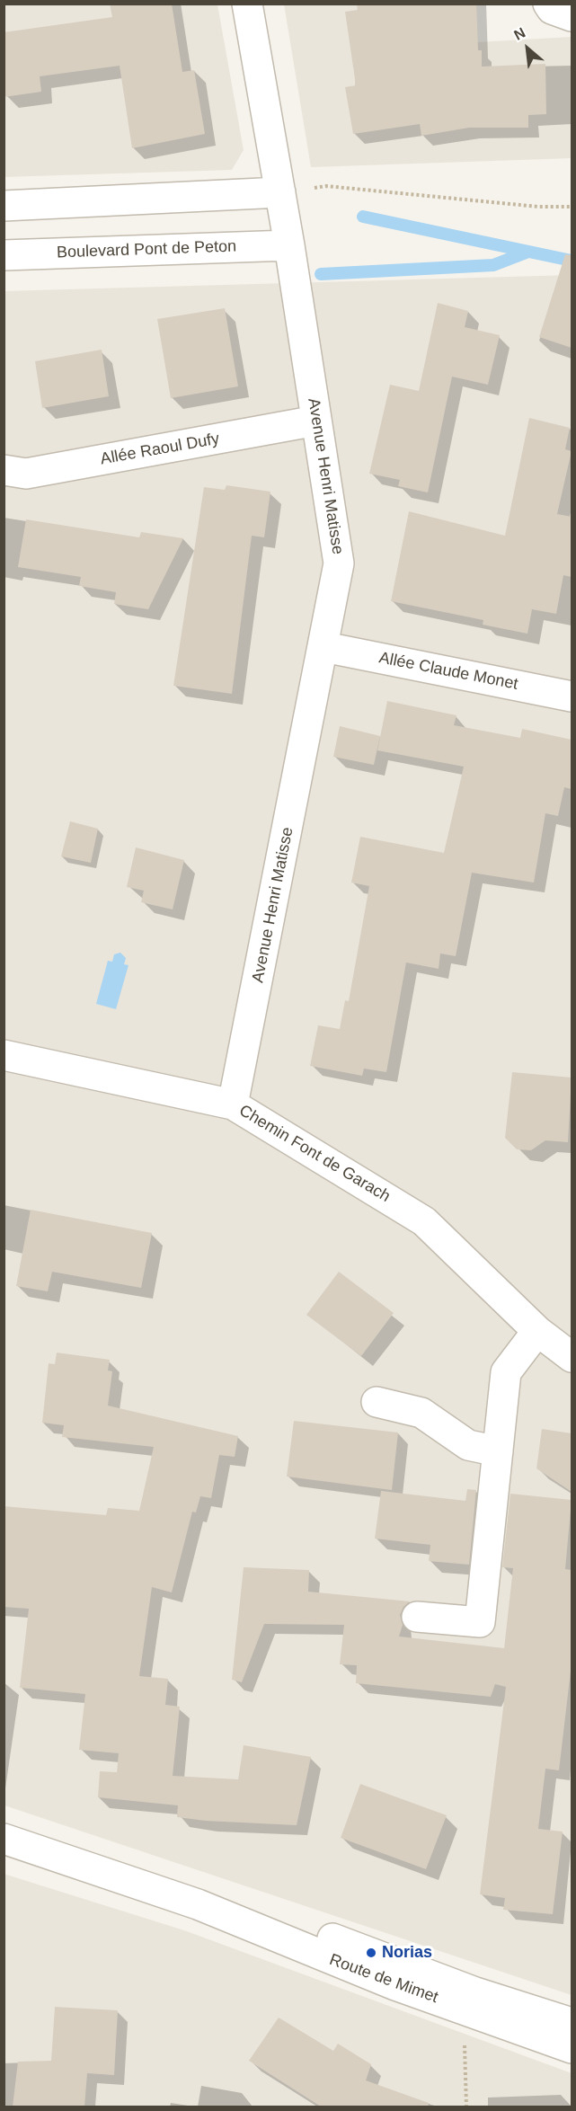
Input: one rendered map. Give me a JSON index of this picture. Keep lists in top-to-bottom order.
{
  "streets": {
    "street": [
      "Boulevard Pont de Peton",
      "Allée Raoul Dufy",
      "Avenue Henri Matisse",
      "Allée Claude Monet",
      "Chemin Font de Garach",
      "Route de Mimet"
    ]
  },
  "crossings": [
    ["Boulevard Pont de Peton", "Avenue Henri Matisse"],
    ["Allée Raoul Dufy", "Avenue Henri Matisse"],
    ["Avenue Henri Matisse", "Allée Claude Monet"],
    ["Avenue Henri Matisse", "Chemin Font de Garach"]
  ],
  "places": ["Norias"],
  "north": "top left"
}
